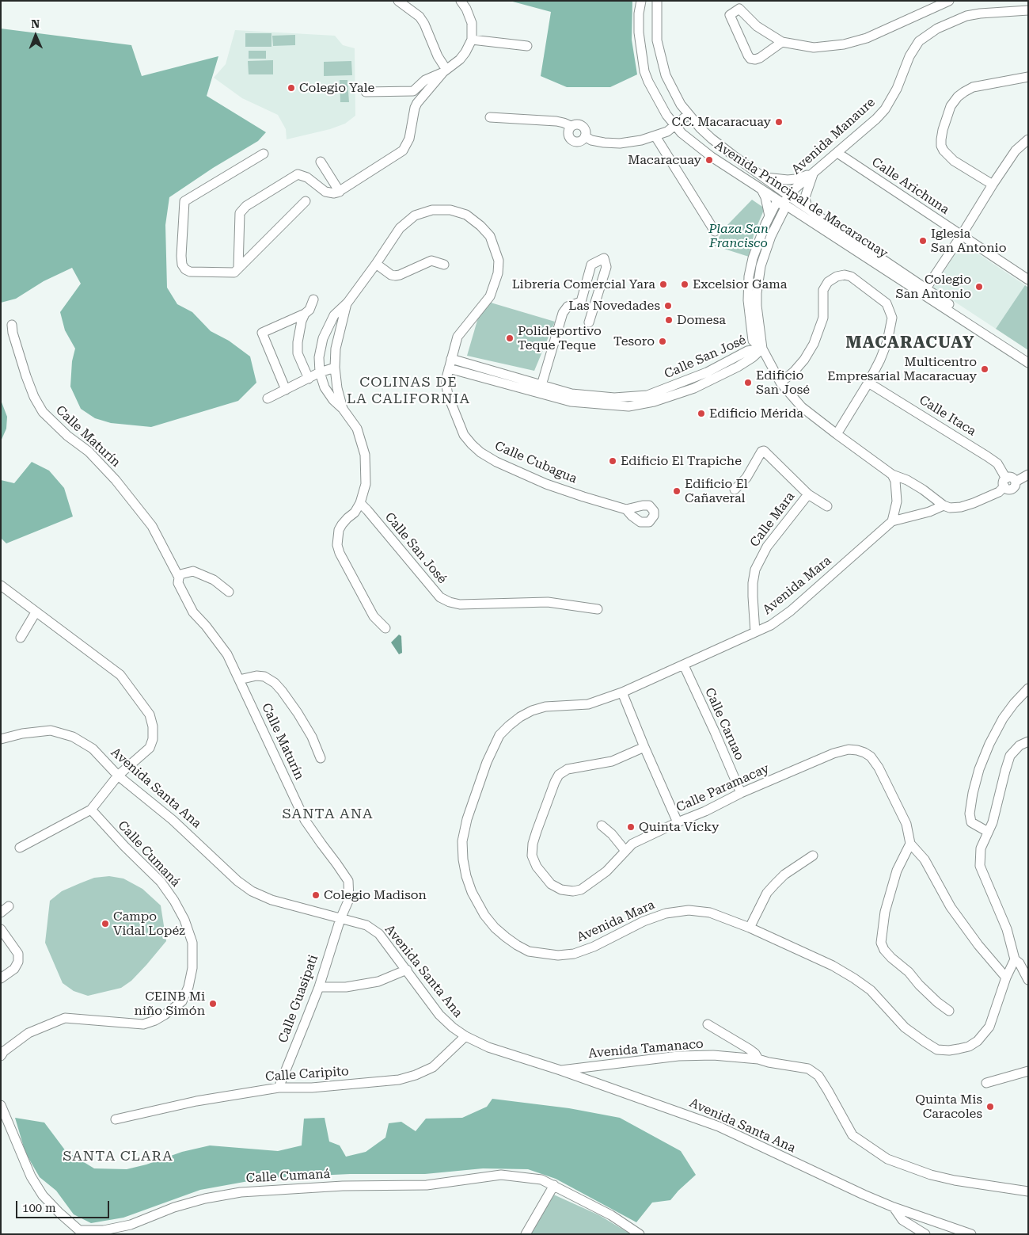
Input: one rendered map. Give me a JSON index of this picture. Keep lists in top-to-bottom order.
{
  "streets": {
    "street": [
      "Avenida Manaure",
      "Calle Arichuna",
      "Avenida Principal de Macaracuay",
      "Calle San José",
      "Calle Itaca",
      "Calle Maturín",
      "Calle Cubagua",
      "Calle Mara",
      "Avenida Mara",
      "Calle Caruao",
      "Avenida Santa Ana",
      "Calle Paramacay",
      "Calle Cumaná",
      "Calle Guasipati",
      "Avenida Tamanaco",
      "Calle Caripito"
    ]
  },
  "crossings": [
    ["Avenida Manaure", "Calle Arichuna"],
    ["Avenida Manaure", "Avenida Principal de Macaracuay"],
    ["Calle San José", "Calle Cubagua"],
    ["Calle Maturín", "Avenida Santa Ana"],
    ["Calle Maturín", "Calle Guasipati"],
    ["Calle Mara", "Avenida Mara"],
    ["Avenida Mara", "Calle Caruao"],
    ["Calle Caruao", "Calle Paramacay"],
    ["Avenida Santa Ana", "Calle Guasipati"],
    ["Avenida Santa Ana", "Avenida Tamanaco"],
    ["Avenida Santa Ana", "Calle Caripito"],
    ["Calle Guasipati", "Calle Caripito"]
  ],
  "districts": [
    "MACARACUAY",
    "COLINAS DE LA CALIFORNIA",
    "SANTA ANA",
    "SANTA CLARA"
  ],
  "parks": ["Plaza San Francisco"],
  "places": [
    "Colegio Yale",
    "C.C. Macaracuay",
    "Macaracuay",
    "Iglesia San Antonio",
    "Librería Comercial Yara",
    "Excelsior Gama",
    "Colegio San Antonio",
    "Las Novedades",
    "Domesa",
    "Polideportivo Teque Teque",
    "Tesoro",
    "Multicentro Empresarial Macaracuay",
    "Edificio San José",
    "Edificio Mérida",
    "Edificio El Trapiche",
    "Edificio El Cañaveral",
    "Quinta Vicky",
    "Colegio Madison",
    "Campo Vidal Lopéz",
    "CEINB Mi niño Simón",
    "Quinta Mis Caracoles"
  ],
  "scale_bar": "100 m",
  "north": "top"
}
